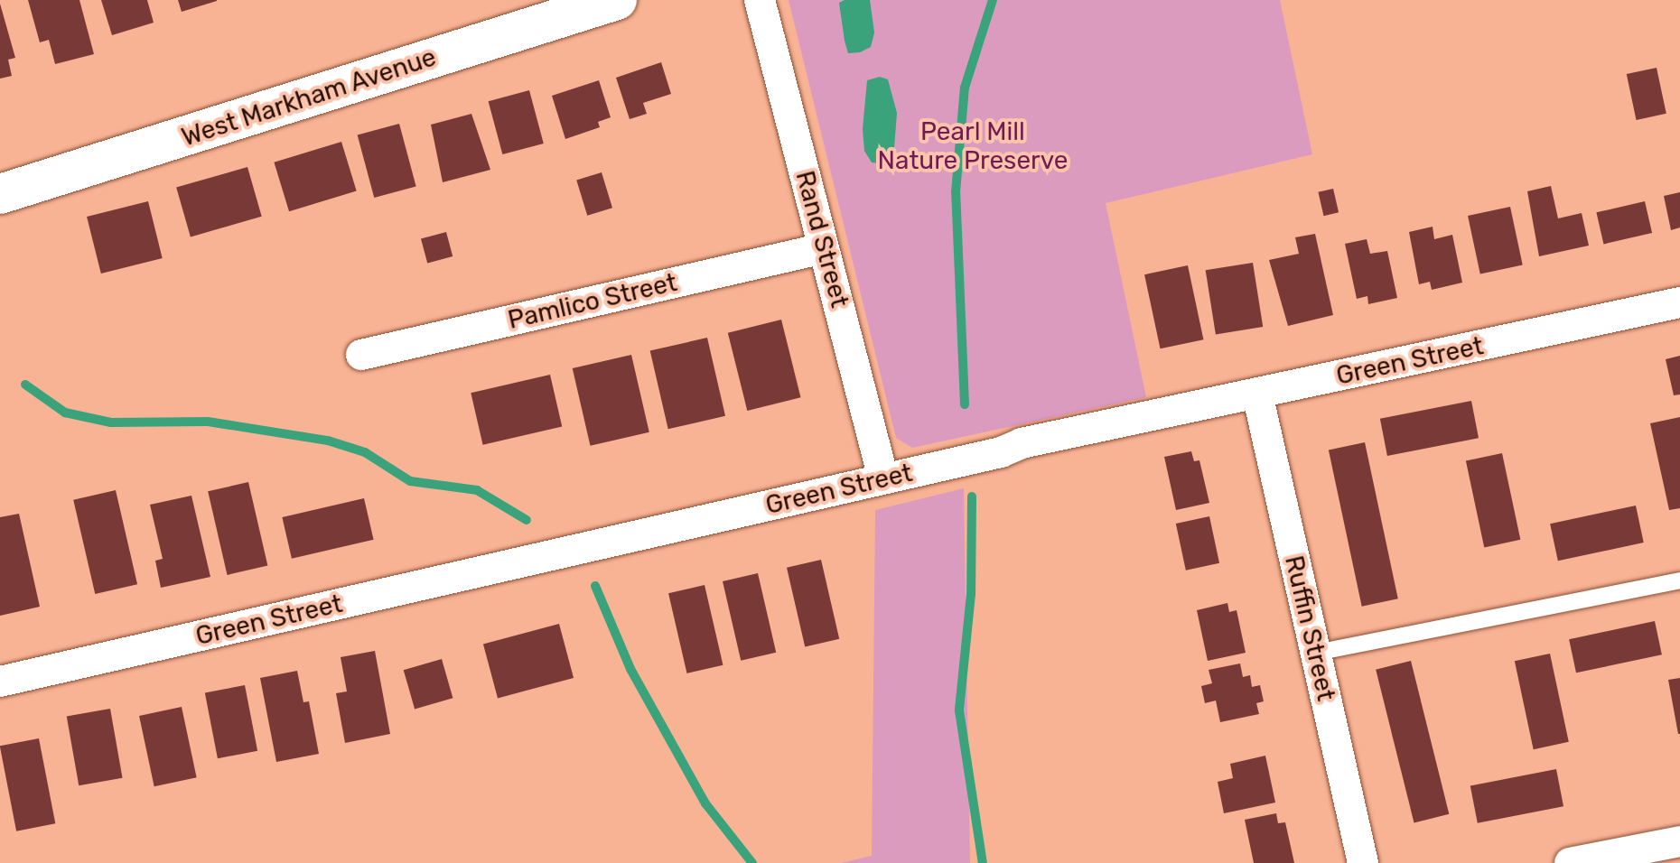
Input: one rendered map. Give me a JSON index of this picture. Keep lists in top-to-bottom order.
{
  "streets": {
    "street": [
      "West Markham Avenue",
      "Rand Street",
      "Pamlico Street",
      "Green Street",
      "Ruffin Street"
    ]
  },
  "crossings": [
    ["Rand Street", "Pamlico Street"],
    ["Rand Street", "Green Street"],
    ["Green Street", "Ruffin Street"]
  ],
  "parks": ["Pearl Mill Nature Preserve"]
}
